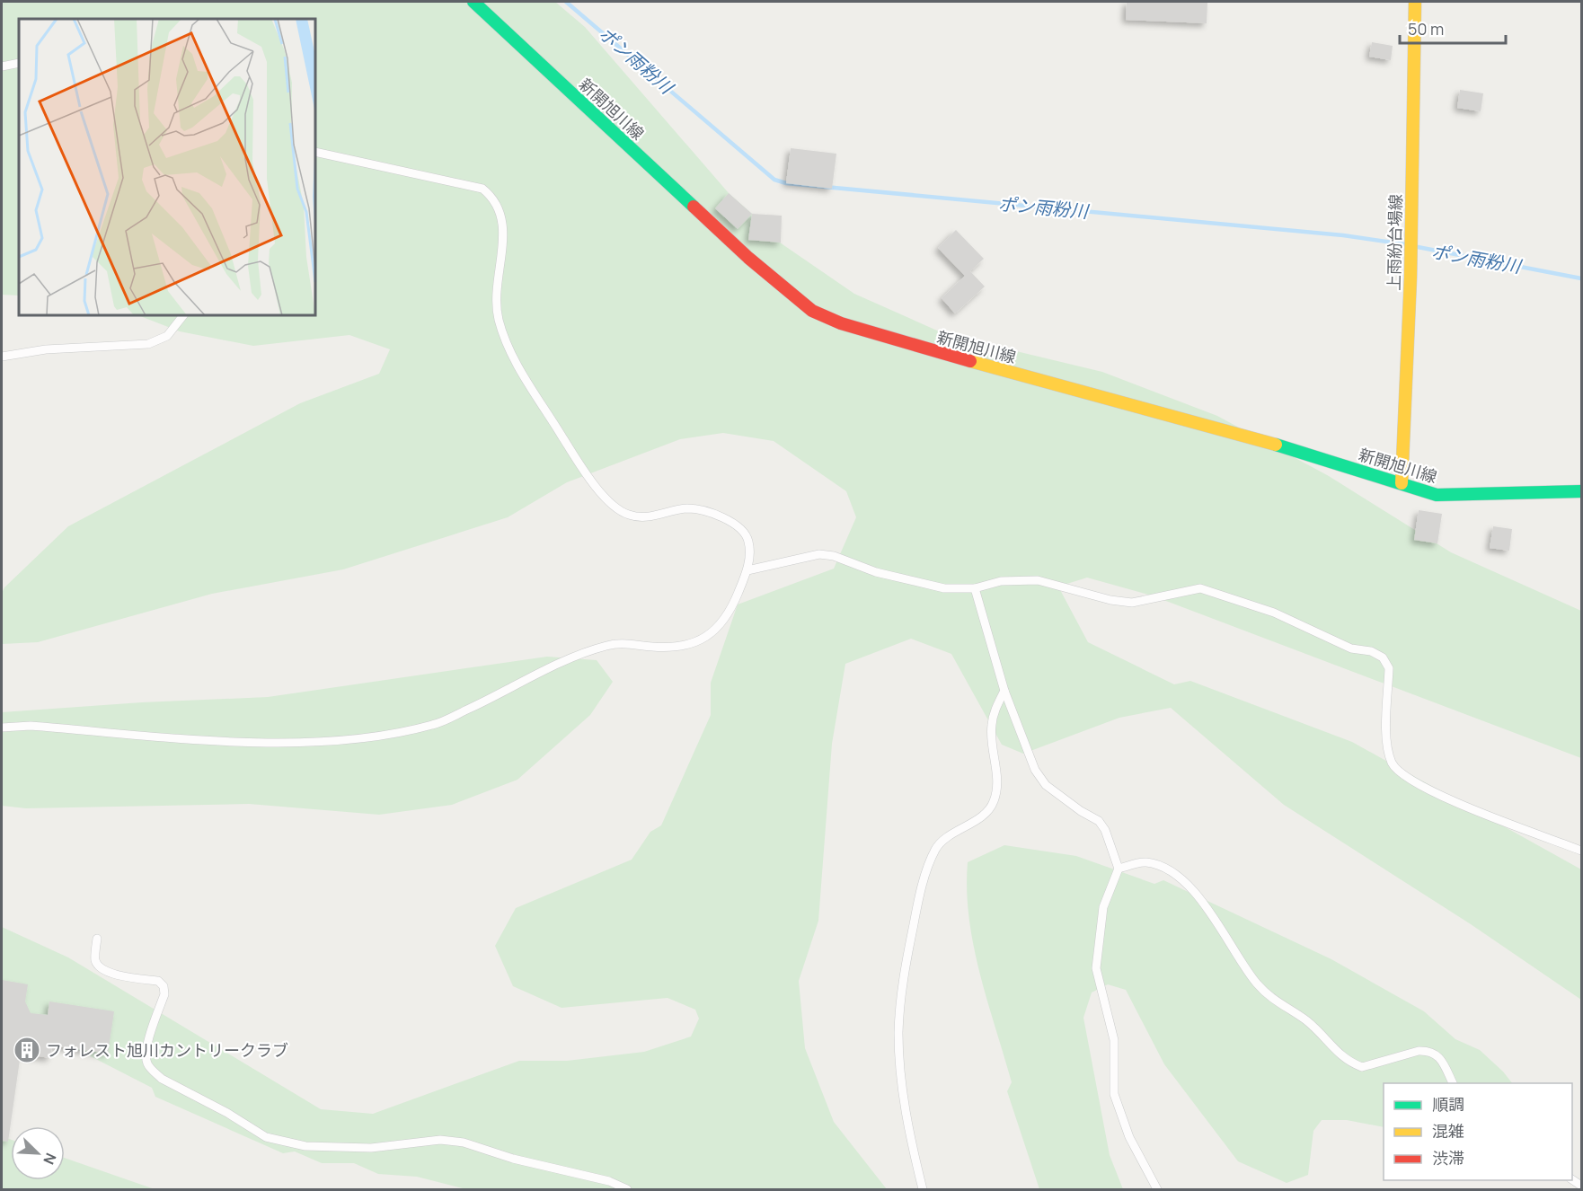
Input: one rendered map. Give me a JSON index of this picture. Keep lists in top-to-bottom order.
{
  "streets": {
    "main road": ["新開旭川線", "上雨紛台場線"]
  },
  "crossings": [
    ["新開旭川線", "上雨紛台場線"]
  ],
  "water": ["ポン雨粉川"],
  "places": {
    "building": ["フォレスト旭川カントリークラブ"]
  },
  "legend": ["順調", "混雑", "渋滞"],
  "scale_bar": "50 m",
  "north": "bottom right"
}
